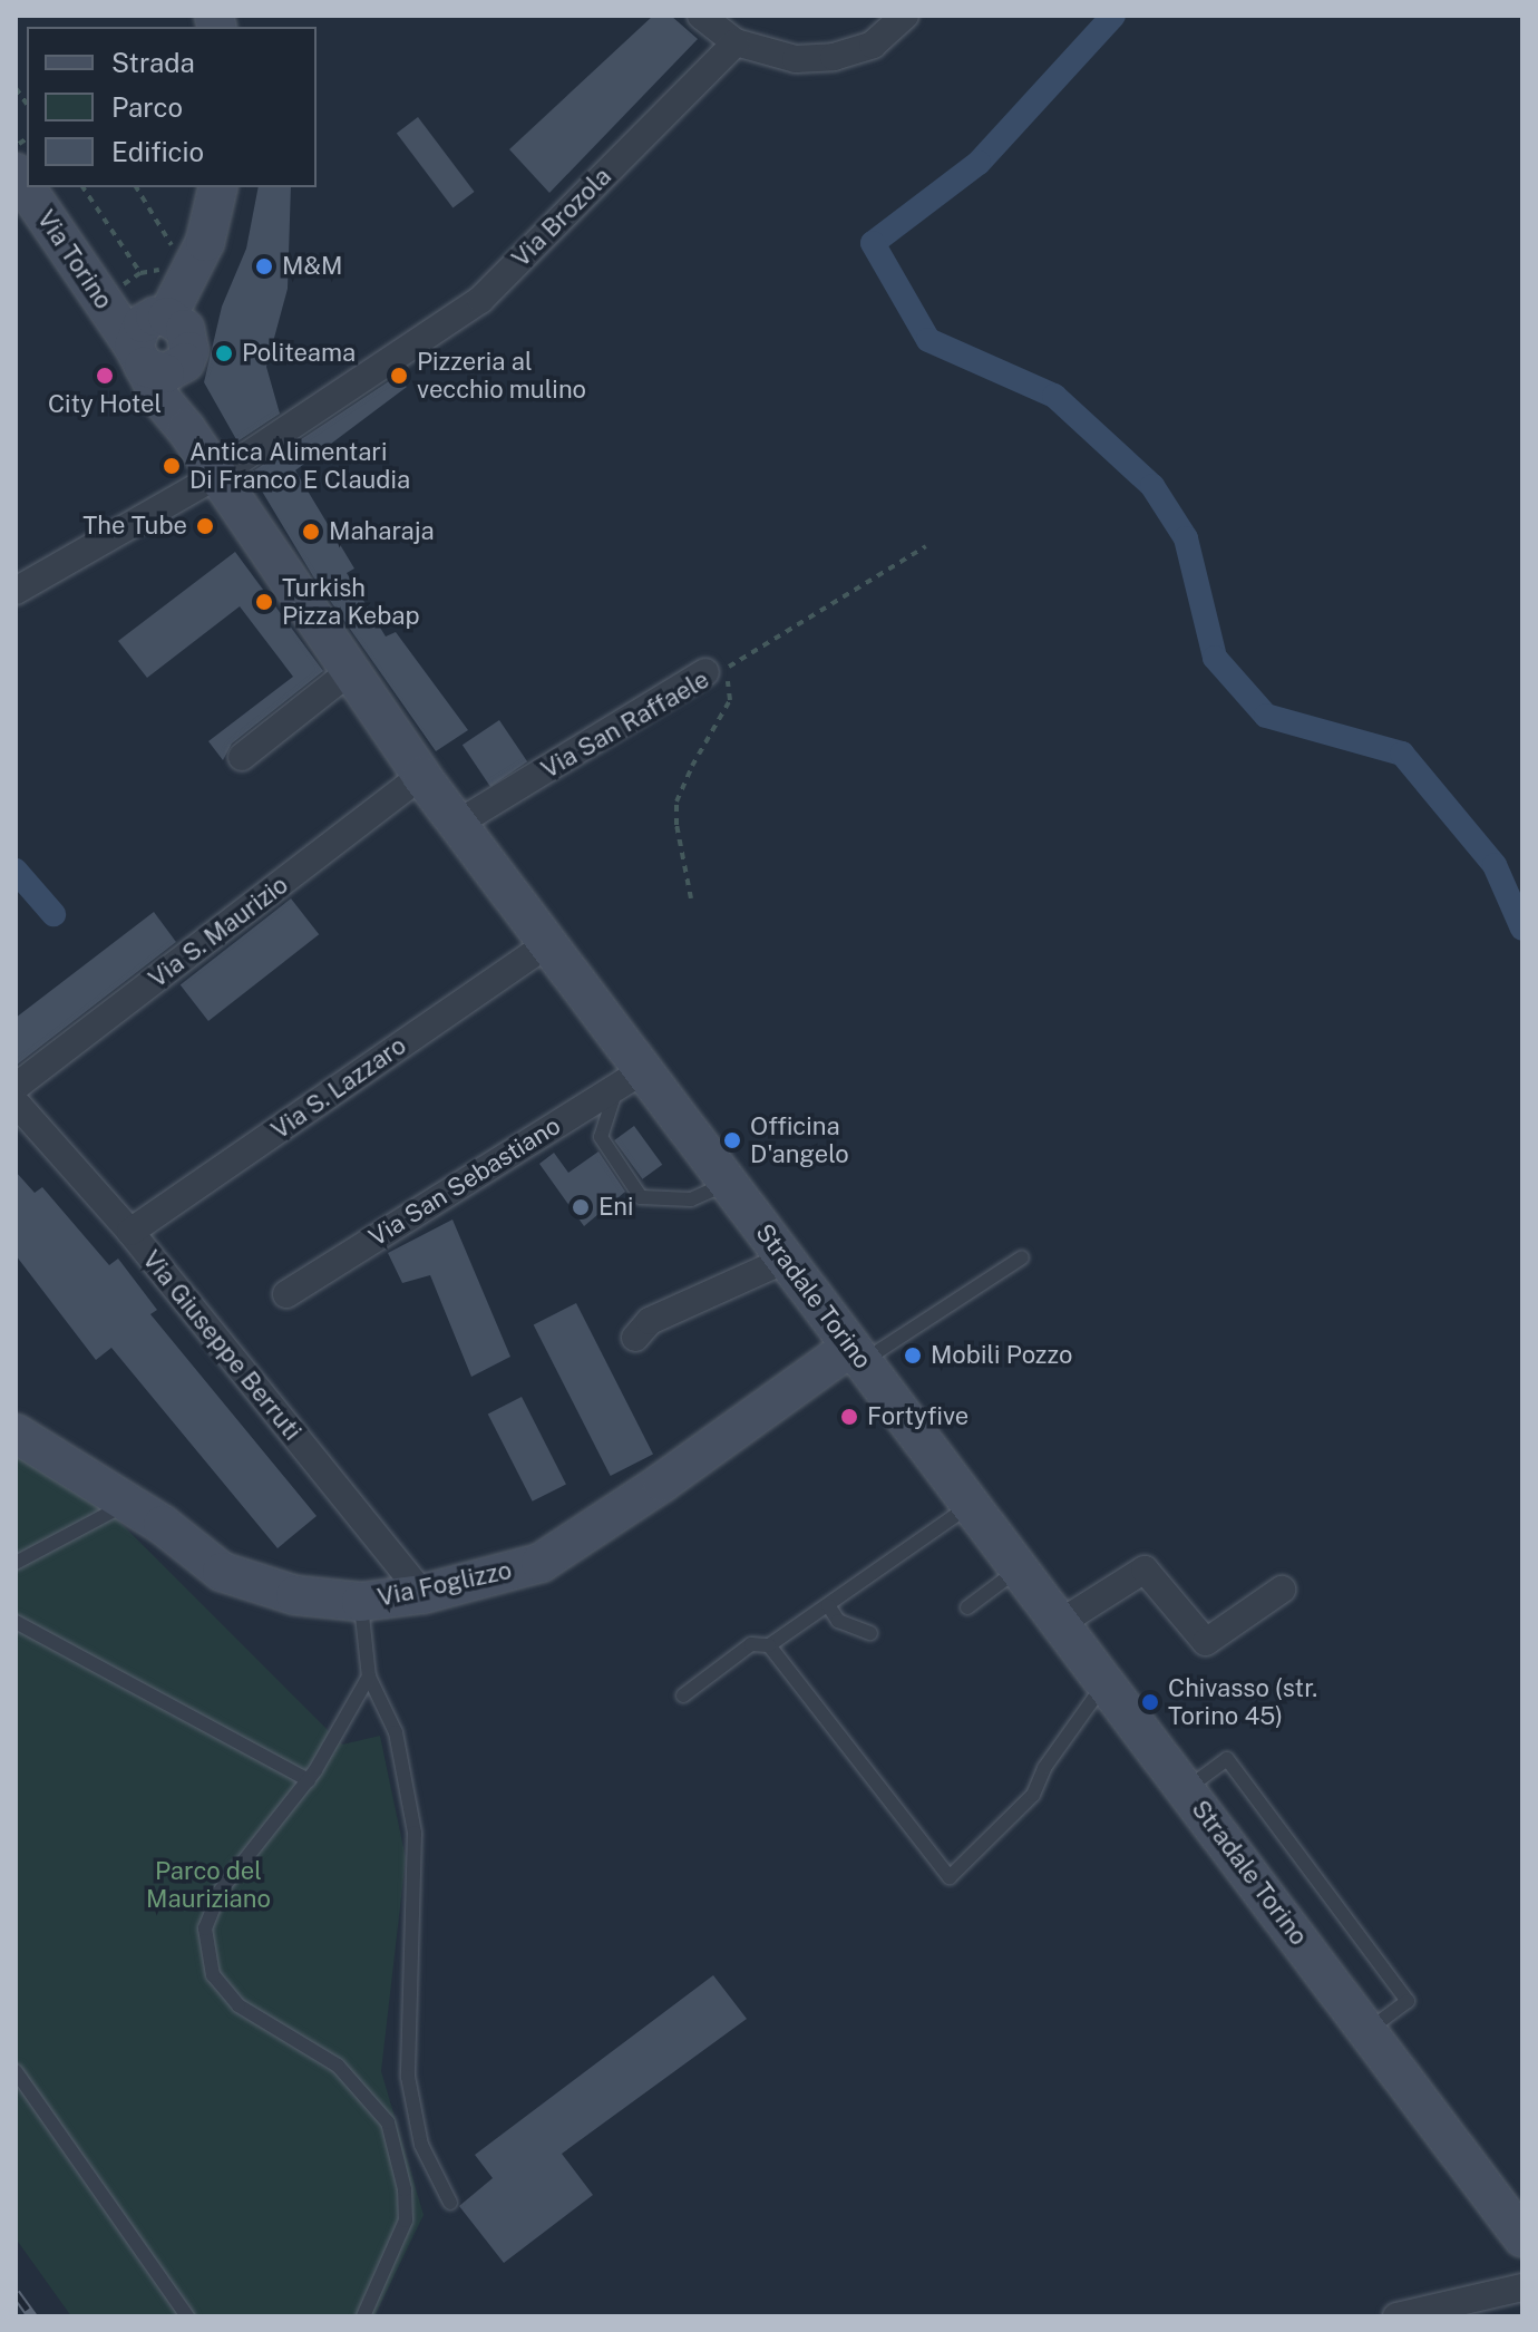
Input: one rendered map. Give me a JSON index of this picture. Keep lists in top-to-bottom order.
{
  "streets": {
    "main road": ["Via Torino", "Stradale Torino", "Via Foglizzo"],
    "street": [
      "Via Brozola",
      "Via San Raffaele",
      "Via S. Maurizio",
      "Via S. Lazzaro",
      "Via San Sebastiano",
      "Via Giuseppe Berruti"
    ]
  },
  "crossings": [
    ["Via Brozola", "Stradale Torino"],
    ["Via Torino", "Stradale Torino"],
    ["Via San Raffaele", "Stradale Torino"],
    ["Via S. Maurizio", "Stradale Torino"],
    ["Via S. Lazzaro", "Stradale Torino"],
    ["Via S. Lazzaro", "Via Giuseppe Berruti"],
    ["Via San Sebastiano", "Stradale Torino"],
    ["Stradale Torino", "Via Foglizzo"],
    ["Via Giuseppe Berruti", "Via Foglizzo"]
  ],
  "parks": ["Parco del Mauriziano"],
  "places": [
    "M&M",
    "Politeama",
    "City Hotel",
    "Pizzeria al vecchio mulino",
    "Antica Alimentari Di Franco E Claudia",
    "The Tube",
    "Maharaja",
    "Turkish Pizza Kebap",
    "Officina D'angelo",
    "Eni",
    "Mobili Pozzo",
    "Fortyfive",
    "Chivasso (str. Torino 45)"
  ],
  "legend": ["Strada", "Parco", "Edificio"]
}
